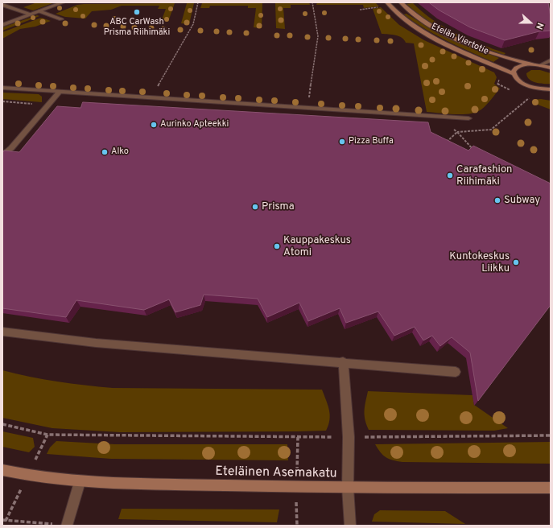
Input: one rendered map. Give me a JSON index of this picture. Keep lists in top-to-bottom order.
{
  "streets": {
    "street": ["Etelän Viertotie", "Eteläinen Asemakatu"]
  },
  "places": [
    "ABC CarWash Prisma Riihimäki",
    "Aurinko Apteekki",
    "Pizza Buffa",
    "Alko",
    "Carafashion Riihimäki",
    "Subway",
    "Prisma",
    "Kauppakeskus Atomi",
    "Kuntokeskus Liikku"
  ],
  "north": "right"
}
